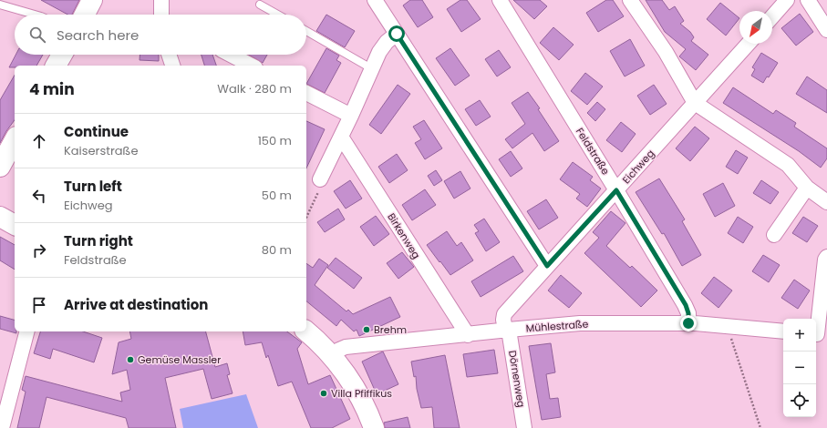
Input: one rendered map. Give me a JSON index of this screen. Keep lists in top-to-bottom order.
{
  "streets": {
    "street": [
      "Feldstraße",
      "Eichweg",
      "Birkenweg",
      "Mühlestraße",
      "Dörnenweg"
    ]
  },
  "crossings": [
    ["Feldstraße", "Eichweg"],
    ["Feldstraße", "Mühlestraße"],
    ["Eichweg", "Mühlestraße"],
    ["Eichweg", "Dörnenweg"],
    ["Birkenweg", "Mühlestraße"],
    ["Mühlestraße", "Dörnenweg"]
  ],
  "places": ["Brehm", "Gemüse Massler", "Villa Pfiffikus"],
  "north": "bottom left",
  "page": {
    "search": "Search here",
    "heading": ["4 min", "Walk · 280 m"],
    "list": [
      ["Continue", "Kaiserstraße", "150 m"],
      ["Turn left", "Eichweg", "50 m"],
      ["Turn right", "Feldstraße", "80 m"],
      "Arrive at destination"
    ],
    "map_buttons": ["+", "−"]
  }
}
